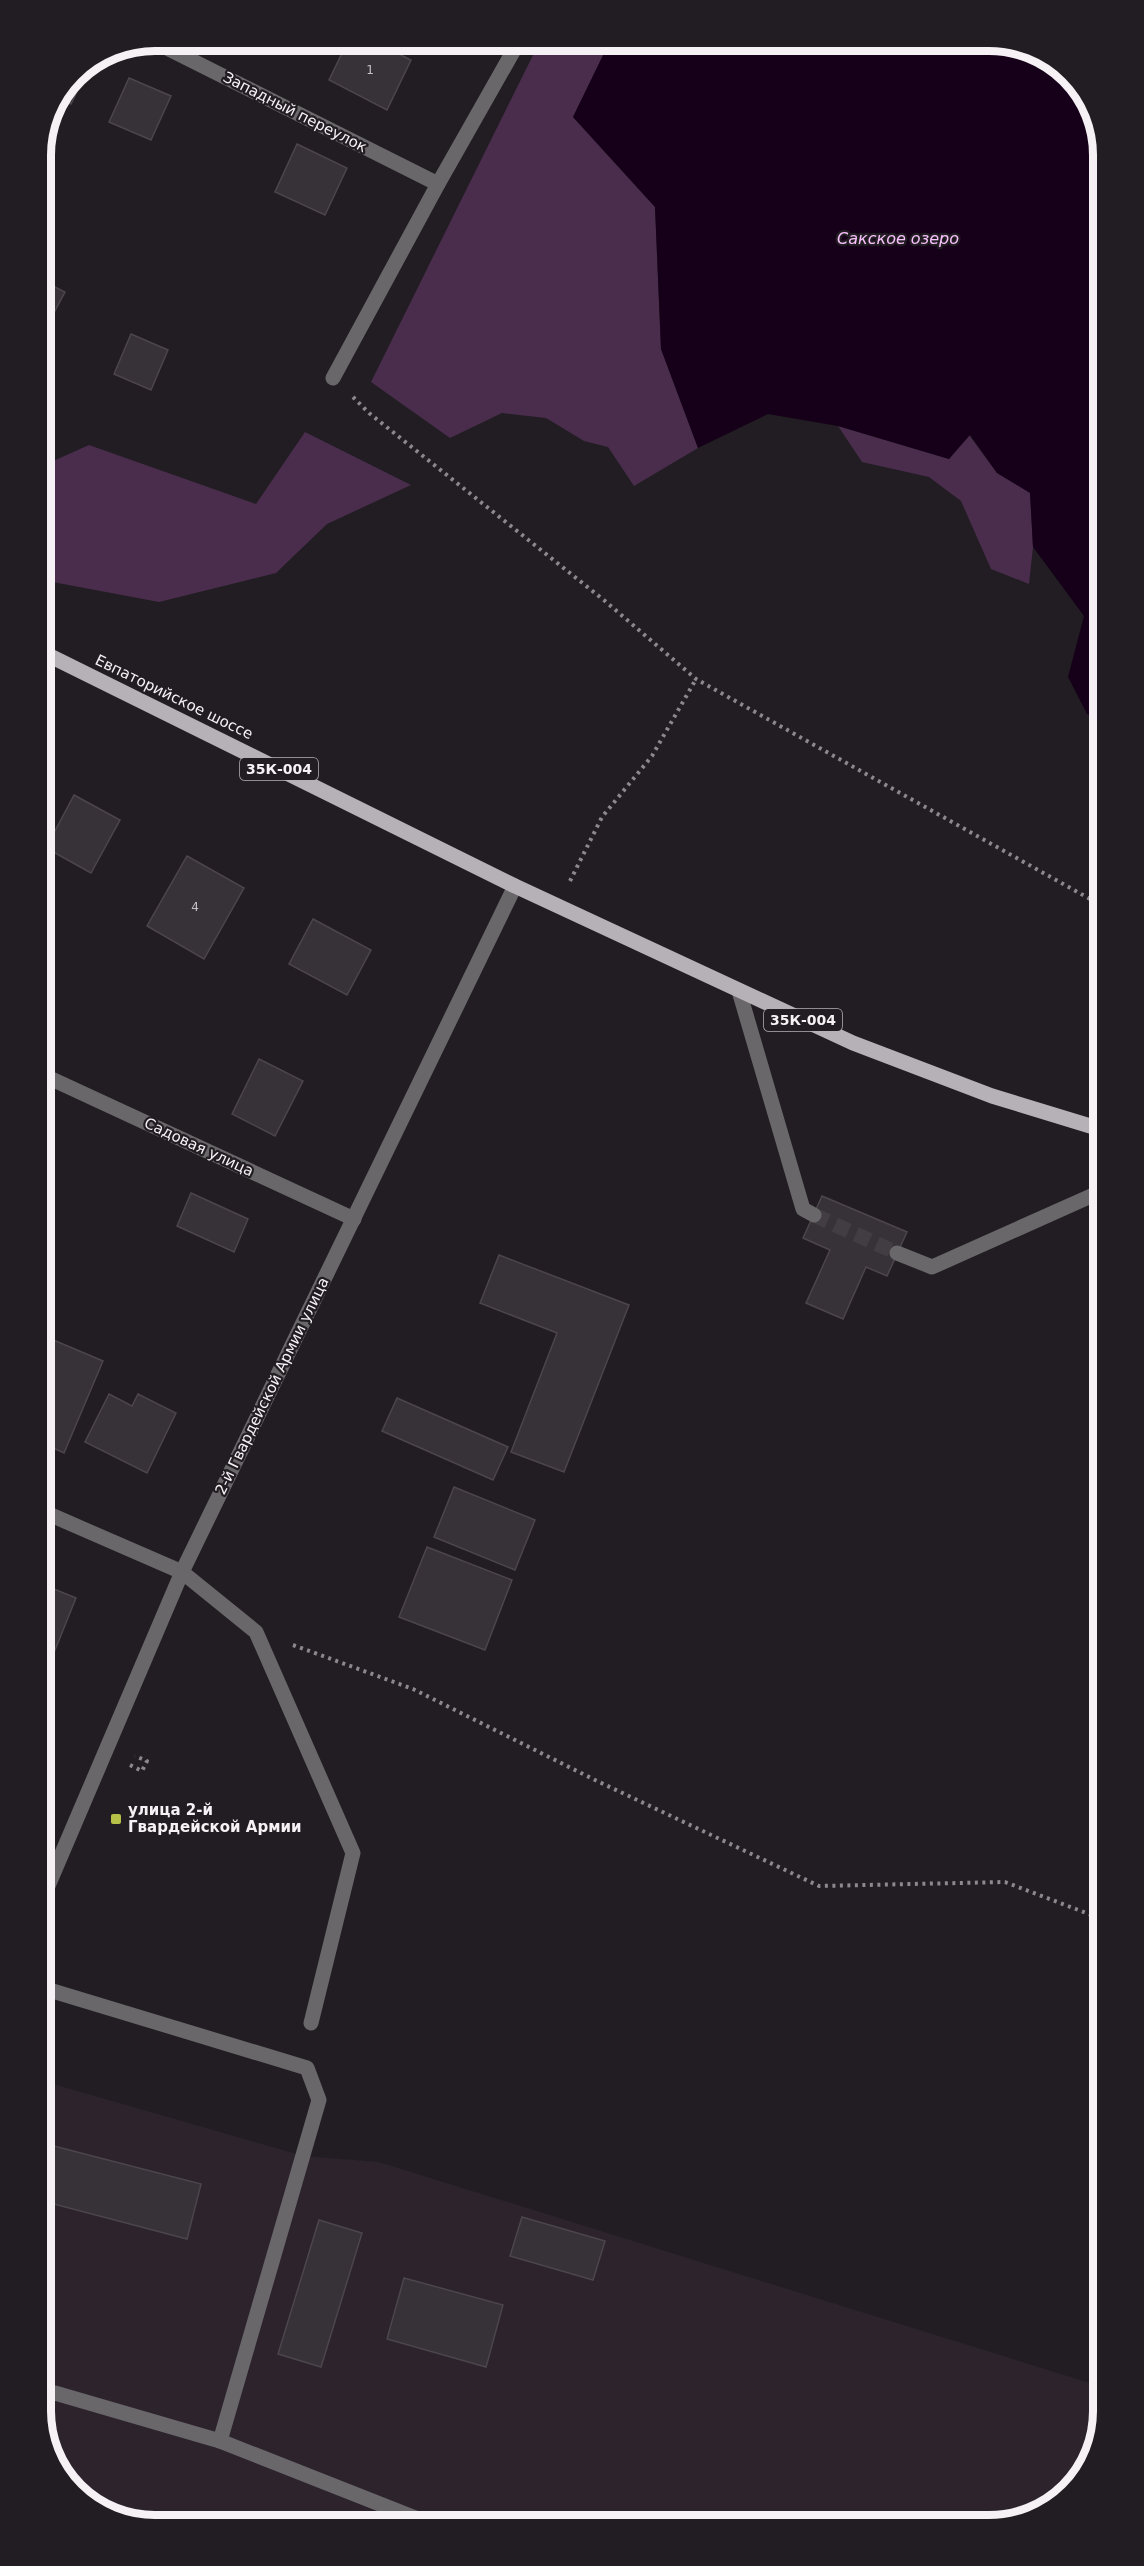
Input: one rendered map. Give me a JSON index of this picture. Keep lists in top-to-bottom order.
{
  "streets": {
    "main road": ["Евпаторийское шоссе", "35К-004"],
    "street": ["Западный переулок", "Садовая улица", "2-й Гвардейской Армии улица"]
  },
  "crossings": [
    ["Евпаторийское шоссе", "35К-004"],
    ["Евпаторийское шоссе", "2-й Гвардейской Армии улица"],
    ["35К-004", "2-й Гвардейской Армии улица"],
    ["Садовая улица", "2-й Гвардейской Армии улица"]
  ],
  "water": ["Сакское озеро"],
  "places": {
    "transit": ["улица 2-й Гвардейской Армии"]
  },
  "house_numbers": ["1", "4"]
}
